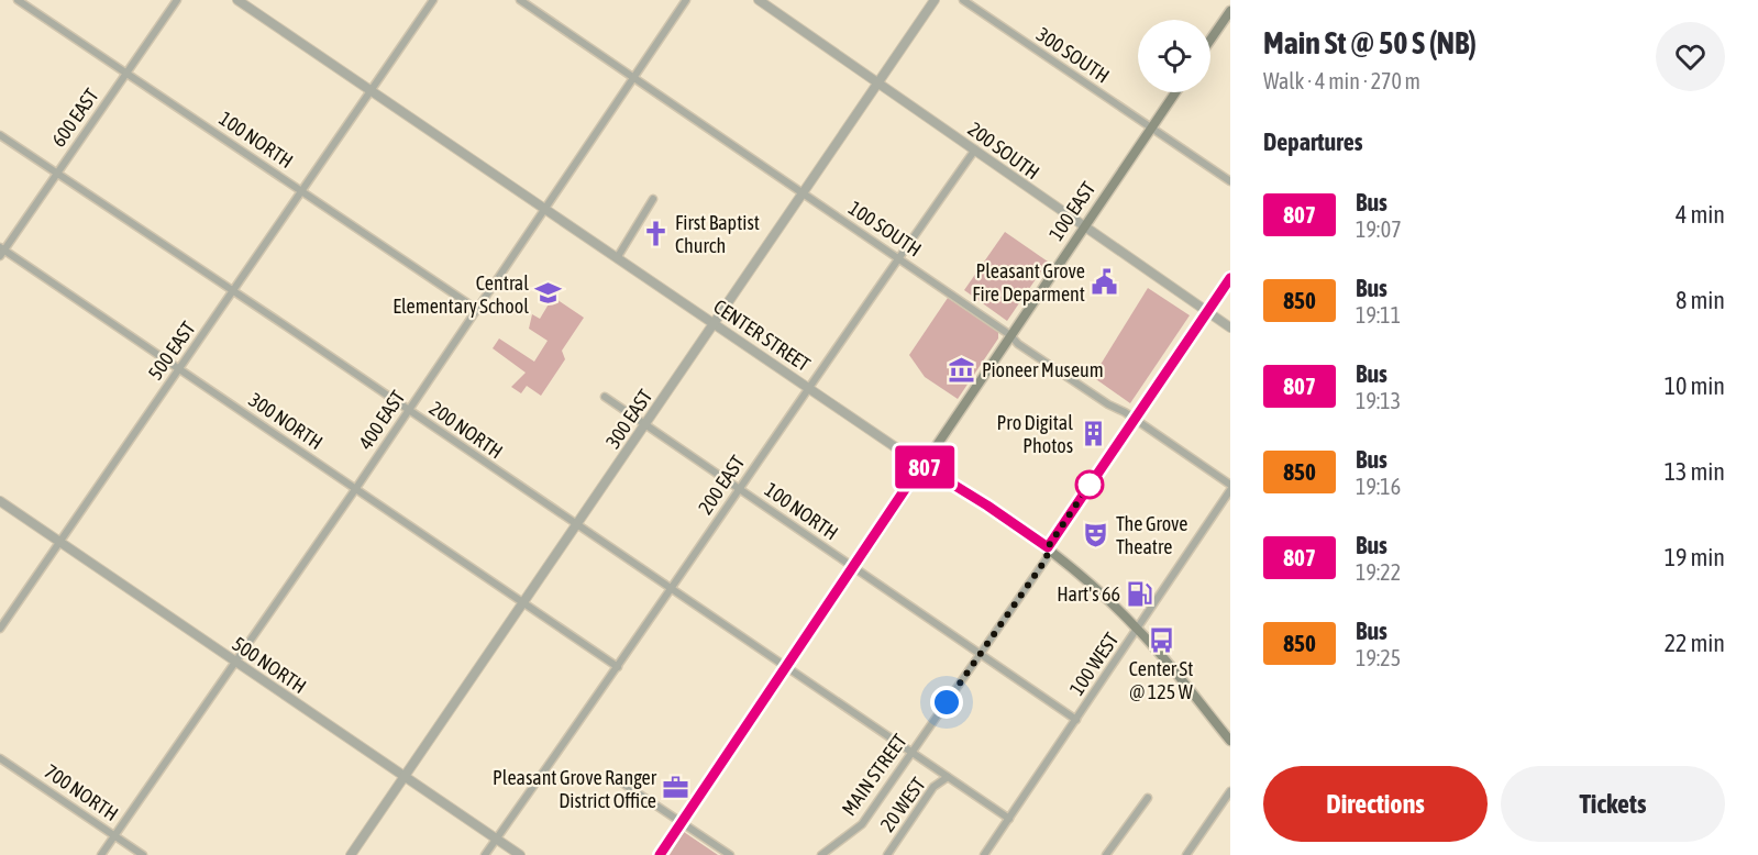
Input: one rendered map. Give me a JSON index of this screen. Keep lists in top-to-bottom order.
{
  "streets": {
    "main road": ["100 EAST", "CENTER STREET"],
    "street": [
      "300 SOUTH",
      "600 EAST",
      "100 NORTH",
      "200 SOUTH",
      "100 SOUTH",
      "500 EAST",
      "300 EAST",
      "400 EAST",
      "300 NORTH",
      "200 NORTH",
      "200 EAST",
      "100 WEST",
      "500 NORTH",
      "MAIN STREET",
      "700 NORTH",
      "20 WEST"
    ]
  },
  "crossings": [
    ["300 SOUTH", "100 EAST"],
    ["600 EAST", "100 NORTH"],
    ["600 EAST", "300 NORTH"],
    ["600 EAST", "200 NORTH"],
    ["100 NORTH", "100 EAST"],
    ["100 NORTH", "500 EAST"],
    ["100 NORTH", "300 EAST"],
    ["100 NORTH", "400 EAST"],
    ["100 NORTH", "200 EAST"],
    ["100 NORTH", "100 WEST"],
    ["100 NORTH", "MAIN STREET"],
    ["200 SOUTH", "100 EAST"],
    ["200 SOUTH", "300 EAST"],
    ["200 SOUTH", "200 EAST"],
    ["200 SOUTH", "MAIN STREET"],
    ["100 EAST", "100 SOUTH"],
    ["100 EAST", "CENTER STREET"],
    ["100 EAST", "200 NORTH"],
    ["100 SOUTH", "300 EAST"],
    ["100 SOUTH", "400 EAST"],
    ["100 SOUTH", "200 EAST"],
    ["100 SOUTH", "MAIN STREET"],
    ["CENTER STREET", "500 EAST"],
    ["CENTER STREET", "300 EAST"],
    ["CENTER STREET", "400 EAST"],
    ["CENTER STREET", "200 EAST"],
    ["CENTER STREET", "100 WEST"],
    ["CENTER STREET", "MAIN STREET"],
    ["500 EAST", "300 NORTH"],
    ["500 EAST", "200 NORTH"],
    ["500 EAST", "500 NORTH"],
    ["300 EAST", "300 NORTH"],
    ["300 EAST", "200 NORTH"],
    ["300 EAST", "500 NORTH"],
    ["400 EAST", "300 NORTH"],
    ["400 EAST", "200 NORTH"],
    ["400 EAST", "500 NORTH"],
    ["400 EAST", "700 NORTH"],
    ["300 NORTH", "200 EAST"],
    ["200 NORTH", "200 EAST"],
    ["200 NORTH", "100 WEST"],
    ["200 NORTH", "MAIN STREET"],
    ["200 NORTH", "20 WEST"],
    ["200 EAST", "500 NORTH"]
  ],
  "places": {
    "church": ["First Baptist Church"],
    "public building": ["Pleasant Grove Fire Deparment"],
    "school or university": ["Central Elementary School"],
    "museum": ["Pioneer Museum"],
    "building": ["Pro Digital Photos"],
    "theatre": ["The Grove Theatre"],
    "fuel station": ["Hart's 66"],
    "bus stop": ["Center St @ 125 W"],
    "office": ["Pleasant Grove Ranger District Office"]
  },
  "lines": ["bus line 807"],
  "page": {
    "on_map": "807",
    "heading": [
      ["Main St @ 50 S (NB)", "Walk · 4 min · 270 m"],
      "Departures"
    ],
    "list": [
      {
        "mark": "807",
        "name": "Bus",
        "note": "19:07",
        "value": "4 min"
      },
      {
        "mark": "850",
        "name": "Bus",
        "note": "19:11",
        "value": "8 min"
      },
      {
        "mark": "807",
        "name": "Bus",
        "note": "19:13",
        "value": "10 min"
      },
      {
        "mark": "850",
        "name": "Bus",
        "note": "19:16",
        "value": "13 min"
      },
      {
        "mark": "807",
        "name": "Bus",
        "note": "19:22",
        "value": "19 min"
      },
      {
        "mark": "850",
        "name": "Bus",
        "note": "19:25",
        "value": "22 min"
      }
    ],
    "buttons": ["Directions", "Tickets"]
  }
}
